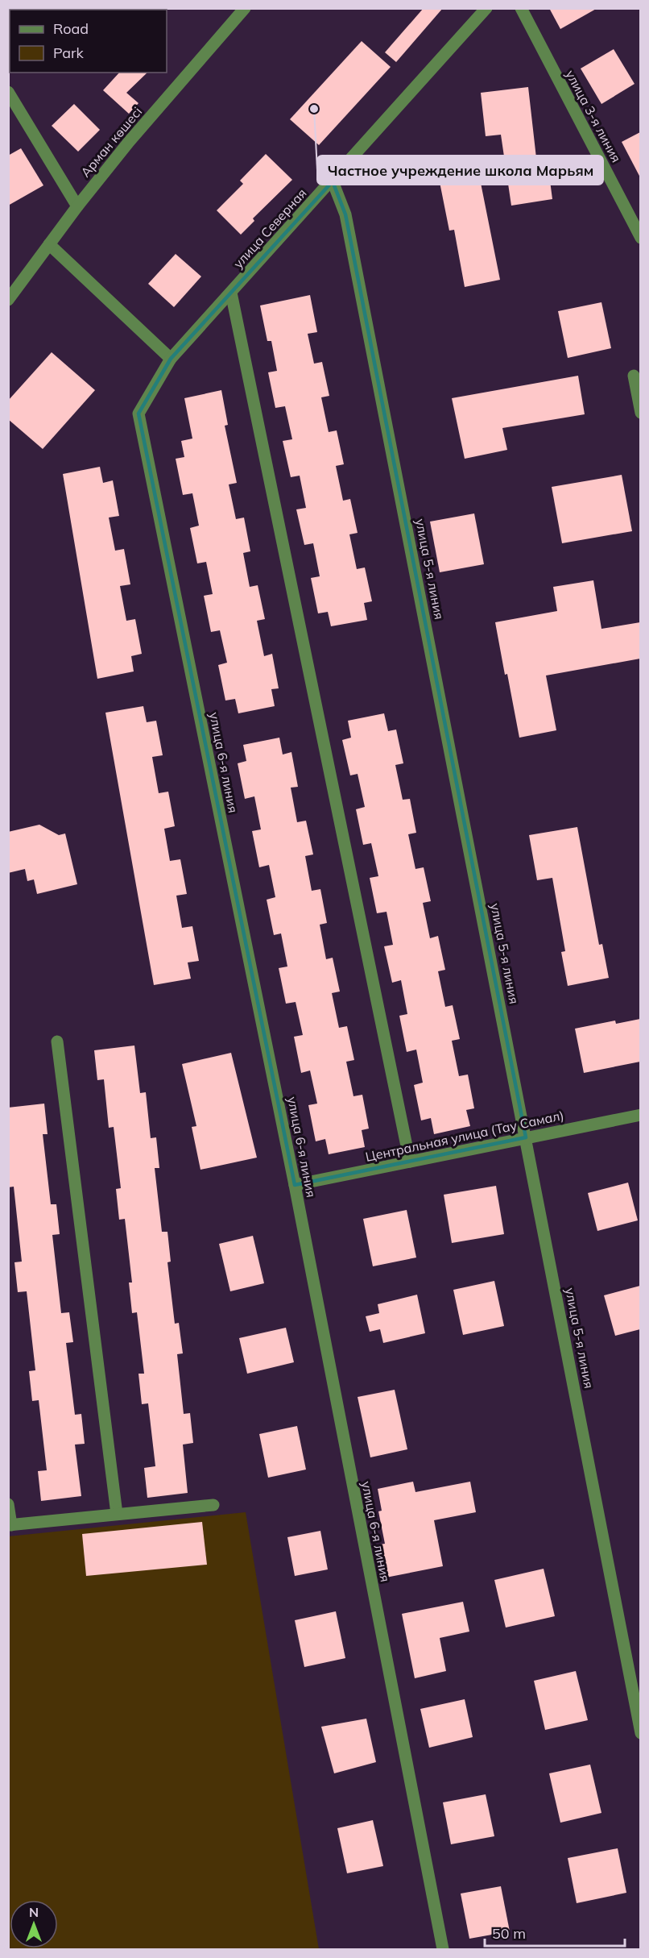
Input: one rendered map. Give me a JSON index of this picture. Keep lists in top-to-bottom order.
{
  "streets": {
    "street": [
      "улица 3-я линия",
      "Арман көшесі",
      "улица Северная",
      "улица 5-я линия",
      "улица 6-я линия",
      "Центральная улица (Тау Самал)"
    ]
  },
  "crossings": [
    ["улица Северная", "улица 5-я линия"],
    ["улица Северная", "улица 6-я линия"],
    ["улица 5-я линия", "Центральная улица (Тау Самал)"],
    ["улица 6-я линия", "Центральная улица (Тау Самал)"]
  ],
  "places": ["Частное учреждение школа Марьям"],
  "legend": ["Road", "Park"],
  "scale_bar": "50 m",
  "north": "top"
}
